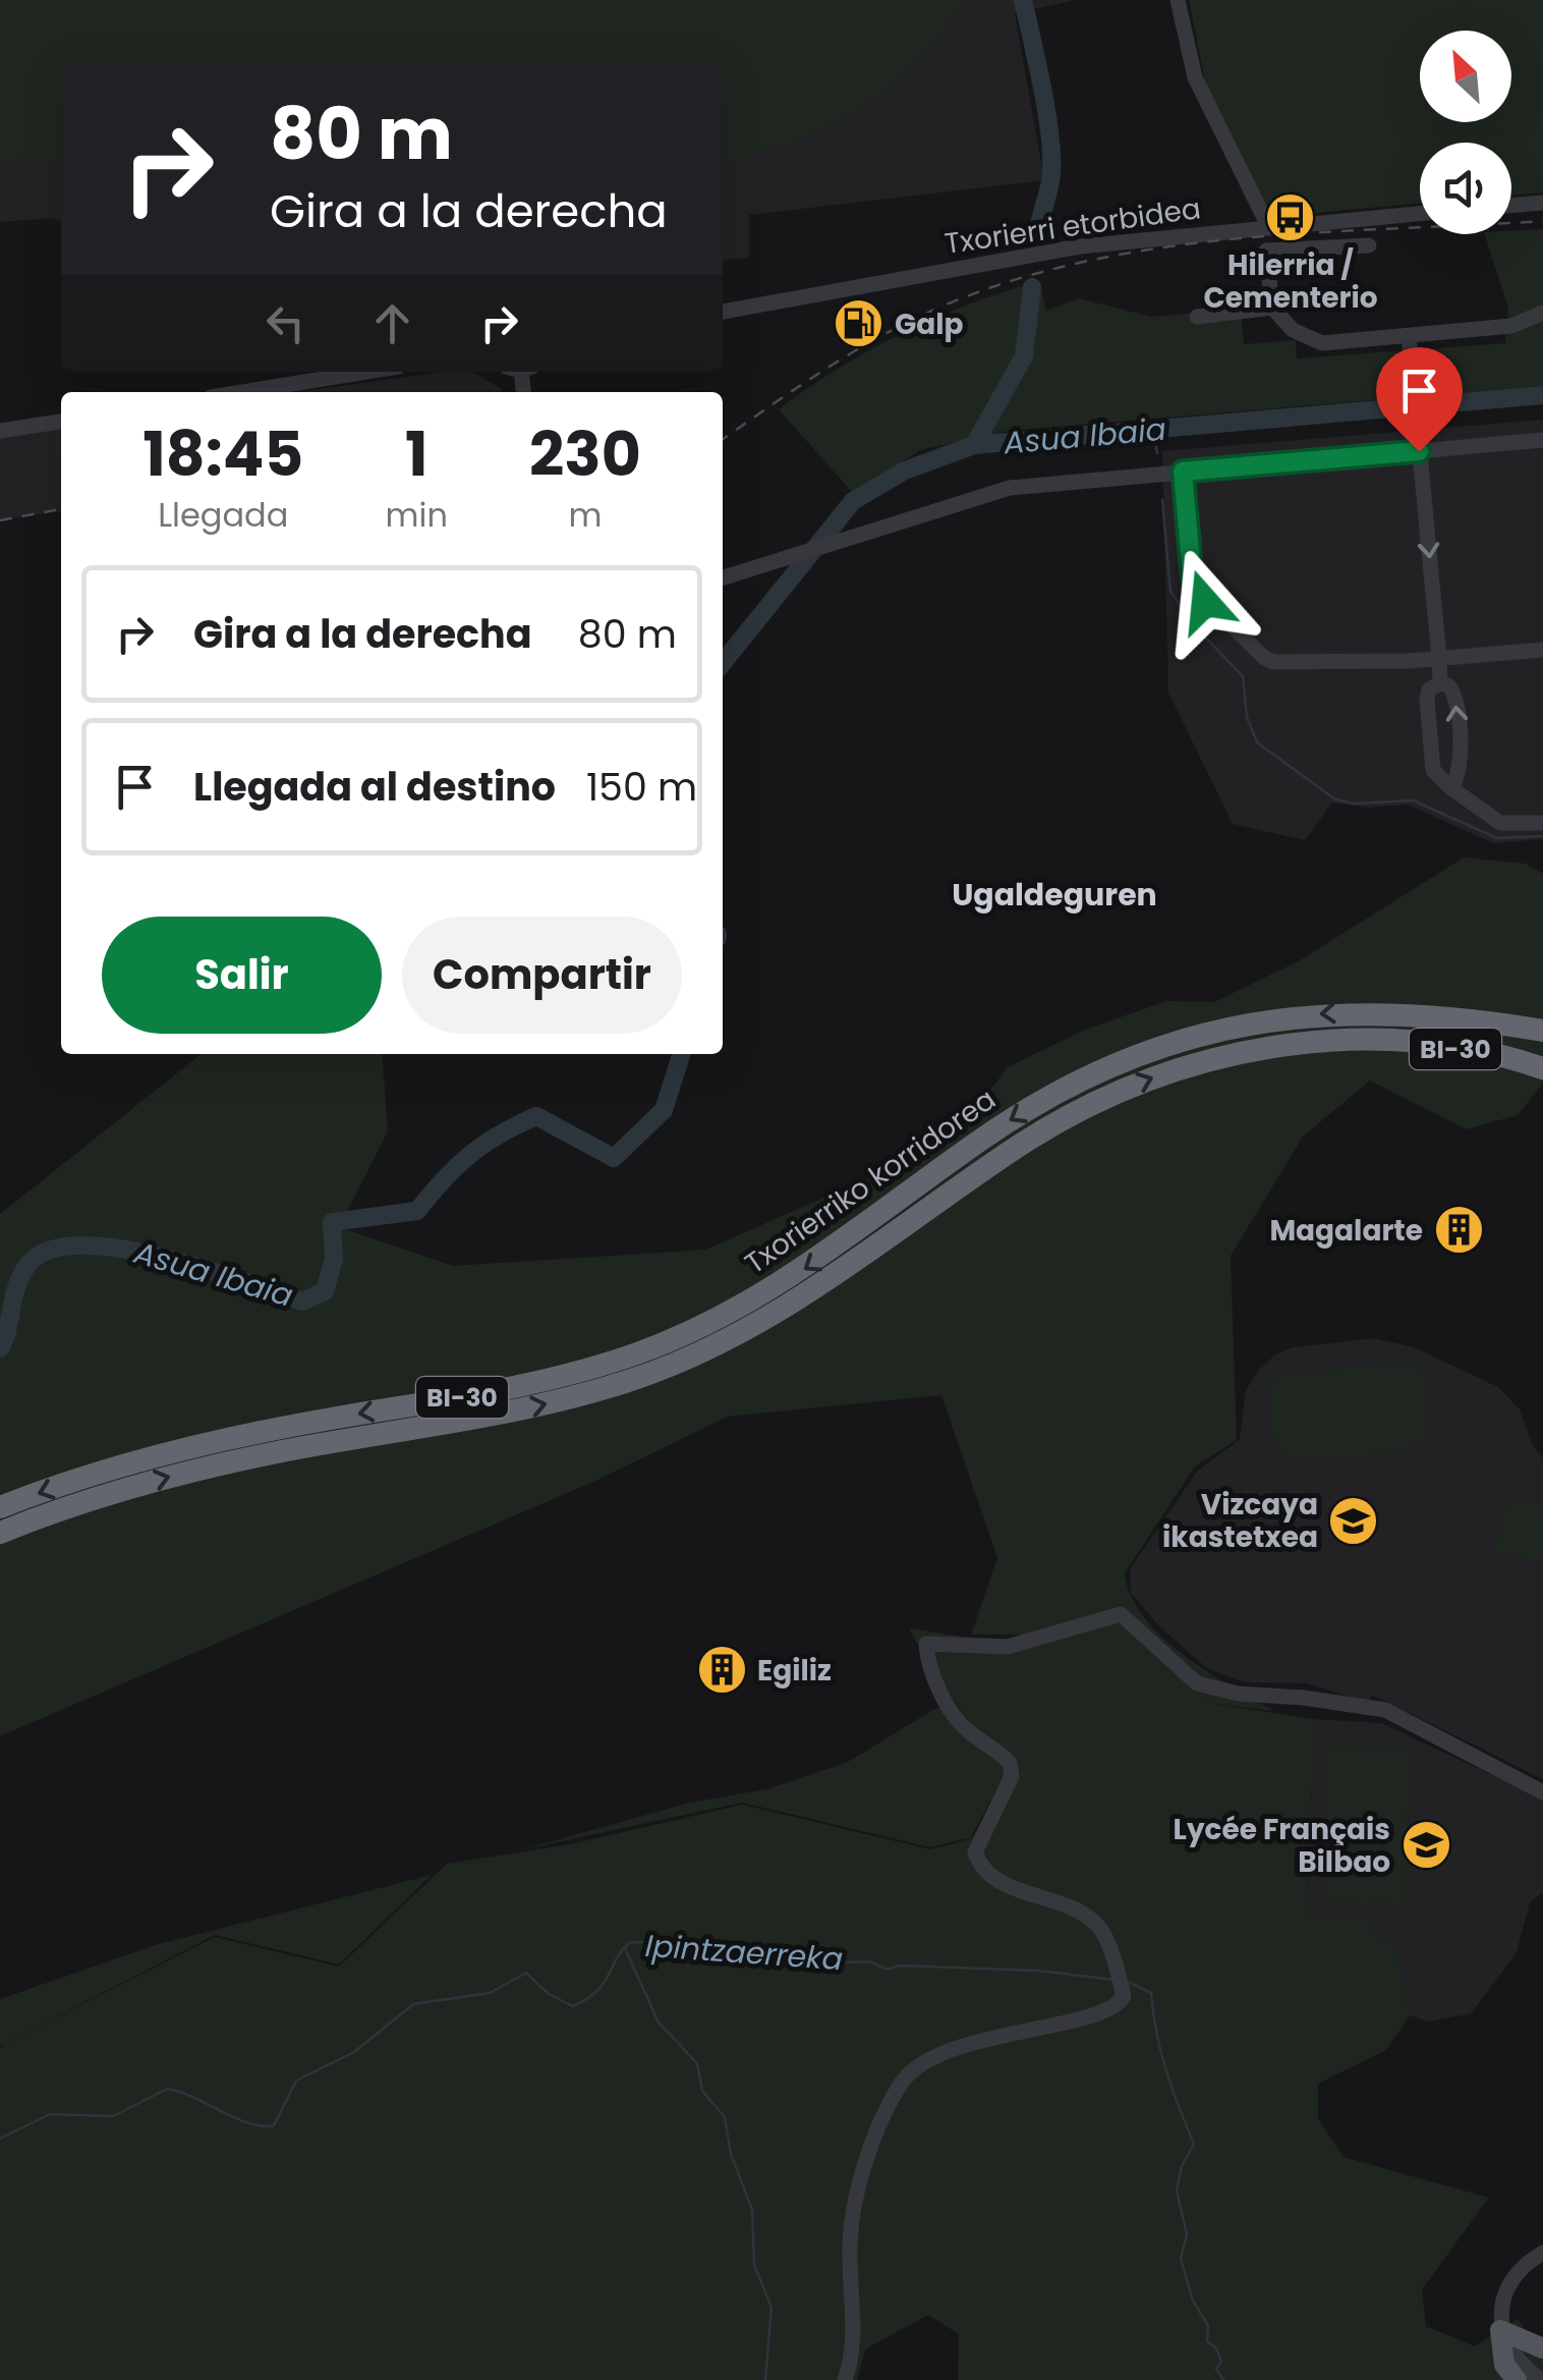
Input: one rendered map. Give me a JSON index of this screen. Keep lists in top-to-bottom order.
{
  "streets": {
    "highway": ["BI-30", "Txorierriko korridorea"],
    "street": ["Txorierri etorbidea"]
  },
  "districts": ["Ugaldeguren"],
  "water": ["Asua Ibaia", "Ipintzaerreka"],
  "places": {
    "bus stop": ["Hilerria / Cementerio"],
    "fuel station": ["Galp"],
    "building": ["Magalarte", "Egiliz"],
    "school or university": ["Vizcaya ikastetxea", "Lycée Français Bilbao"]
  },
  "north": "top left",
  "page": {
    "turn": ["80 m", "Gira a la derecha"],
    "eta": [
      "18:45",
      "Llegada",
      "1",
      "min",
      "230",
      "m"
    ],
    "list": [
      {
        "name": "Gira a la derecha",
        "value": "80 m"
      },
      {
        "name": "Llegada al destino",
        "value": "150 m"
      }
    ],
    "buttons": ["Salir", "Compartir"]
  }
}
